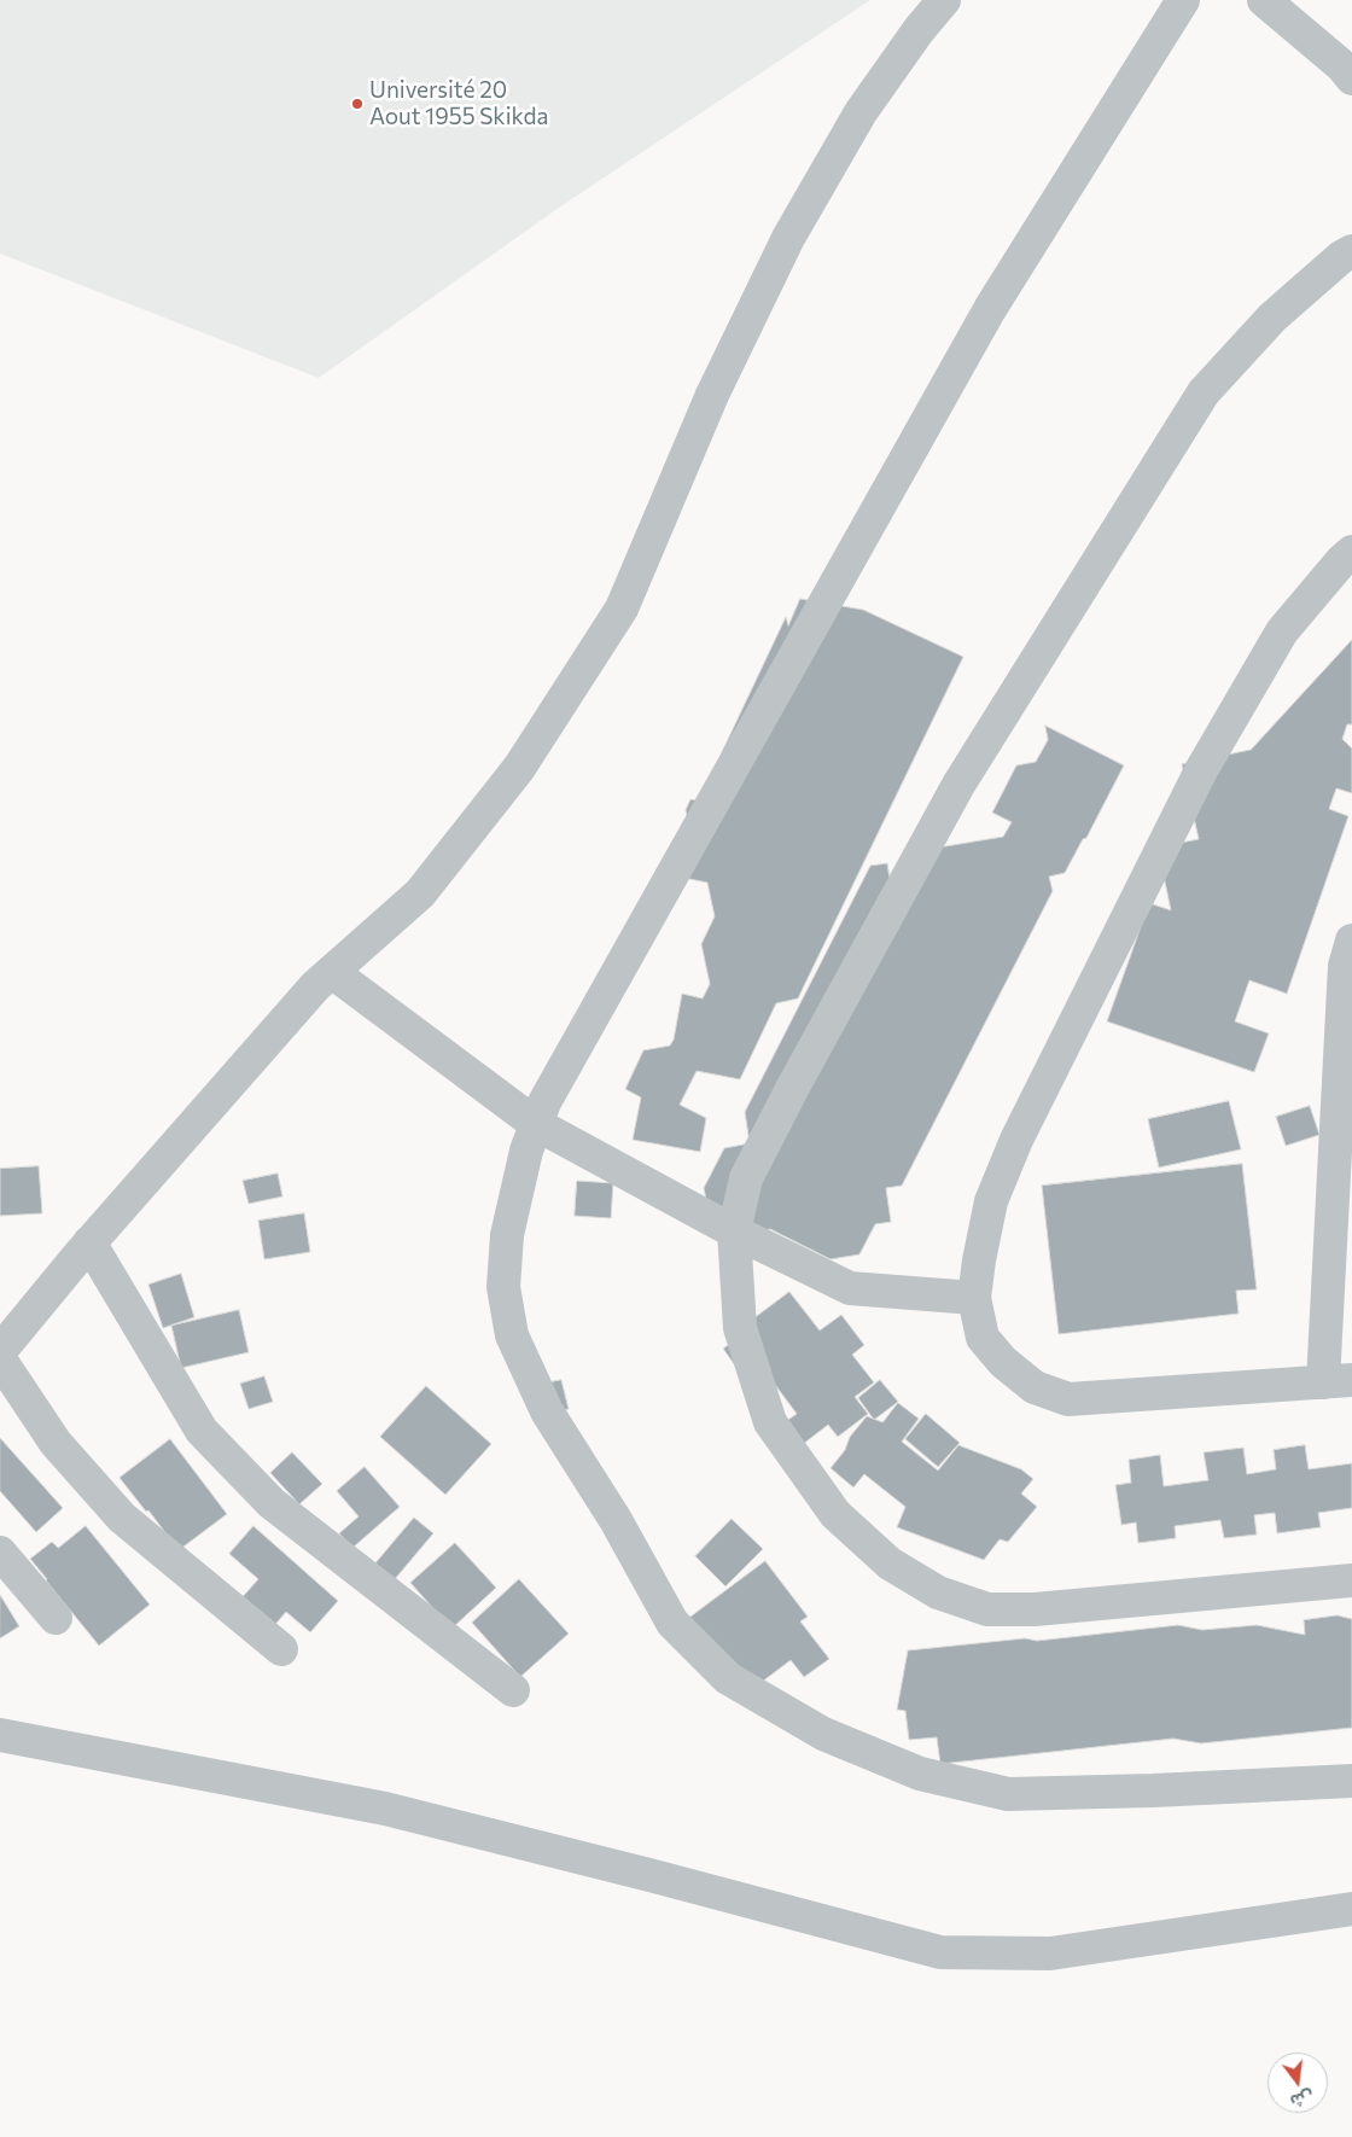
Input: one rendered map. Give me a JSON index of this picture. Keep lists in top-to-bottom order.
{
  "places": ["Université 20 Aout 1955 Skikda"],
  "north": "bottom"
}
